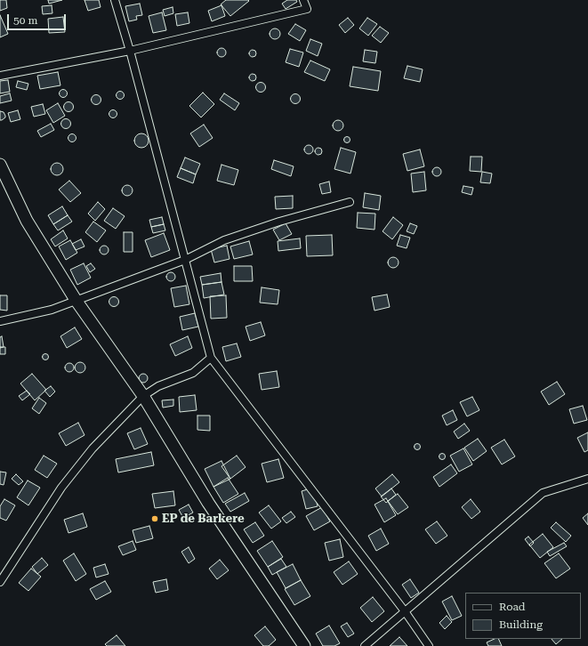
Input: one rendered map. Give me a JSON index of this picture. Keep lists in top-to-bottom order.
{
  "places": ["EP de Barkere"],
  "legend": ["Road", "Building"],
  "scale_bar": "50 m"
}
